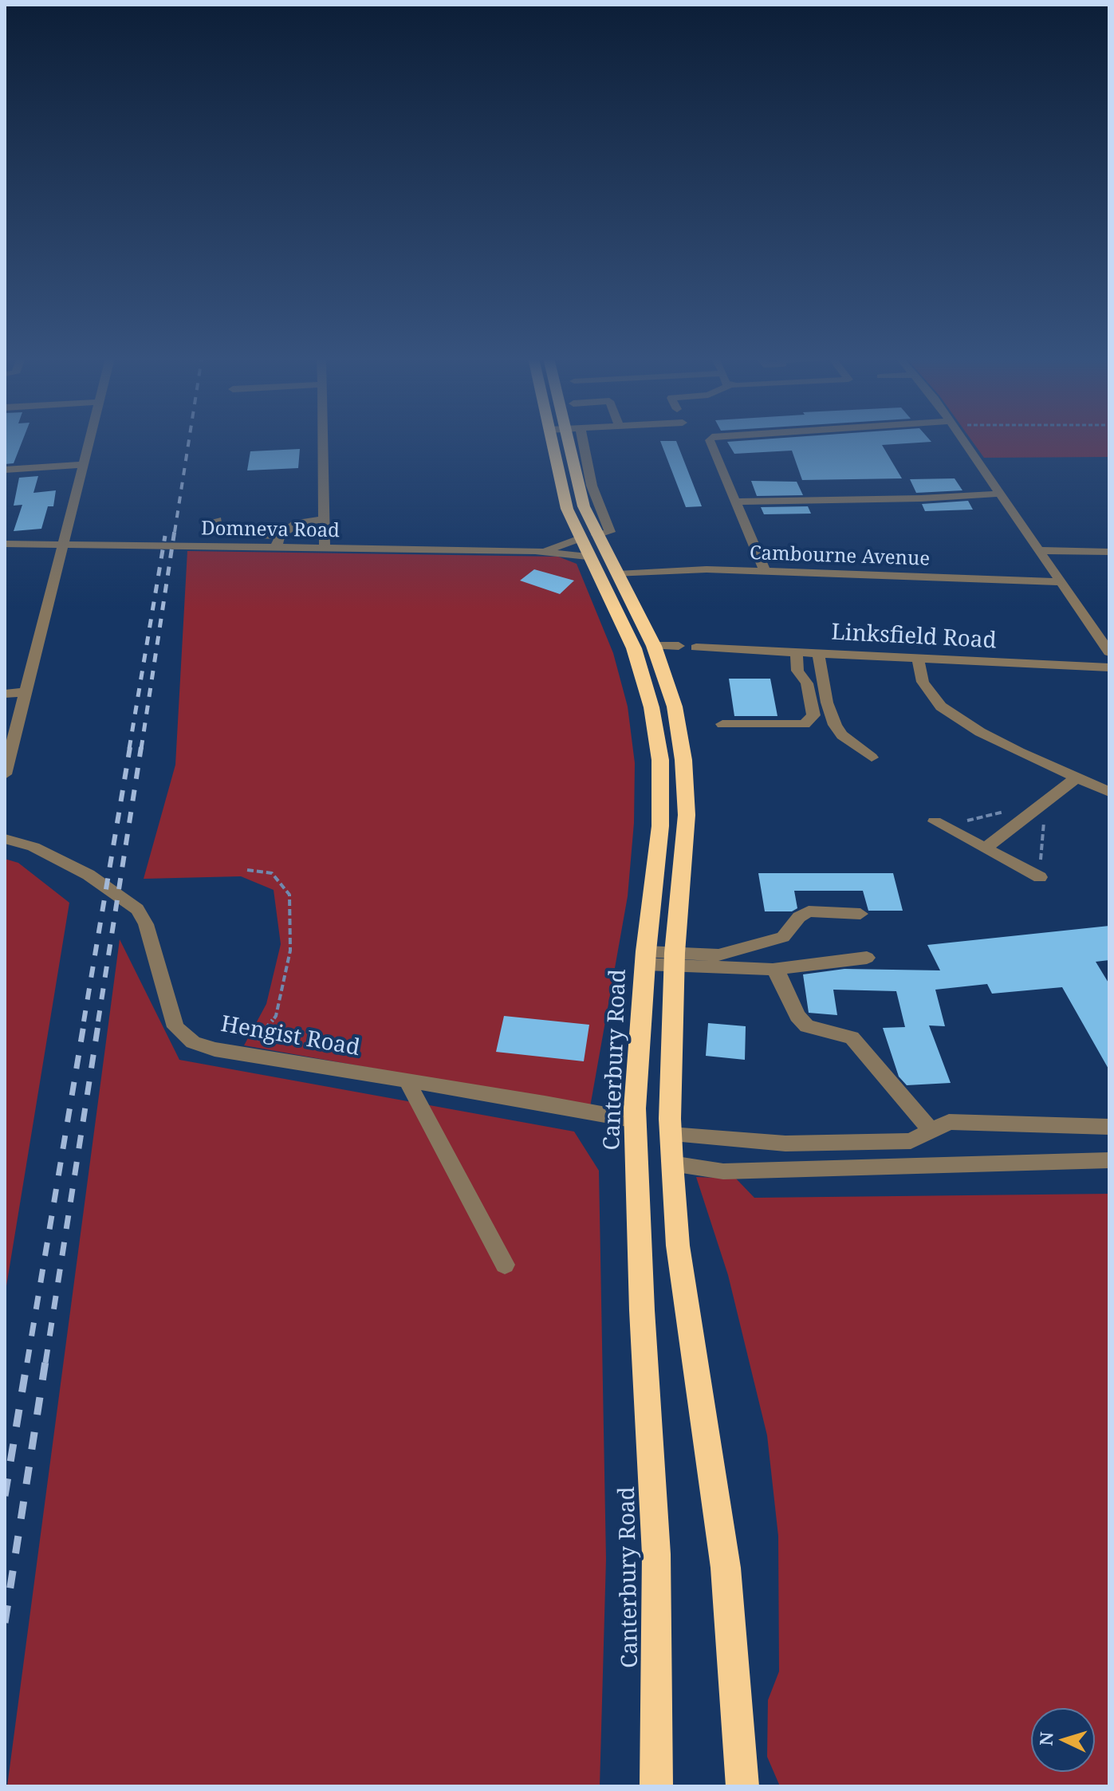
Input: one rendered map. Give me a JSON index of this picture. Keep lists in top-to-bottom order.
{
  "streets": {
    "highway": ["Canterbury Road"],
    "street": [
      "Domneva Road",
      "Cambourne Avenue",
      "Linksfield Road",
      "Hengist Road"
    ]
  },
  "crossings": [
    ["Domneva Road", "Canterbury Road"],
    ["Cambourne Avenue", "Canterbury Road"],
    ["Hengist Road", "Canterbury Road"]
  ],
  "north": "left"
}
